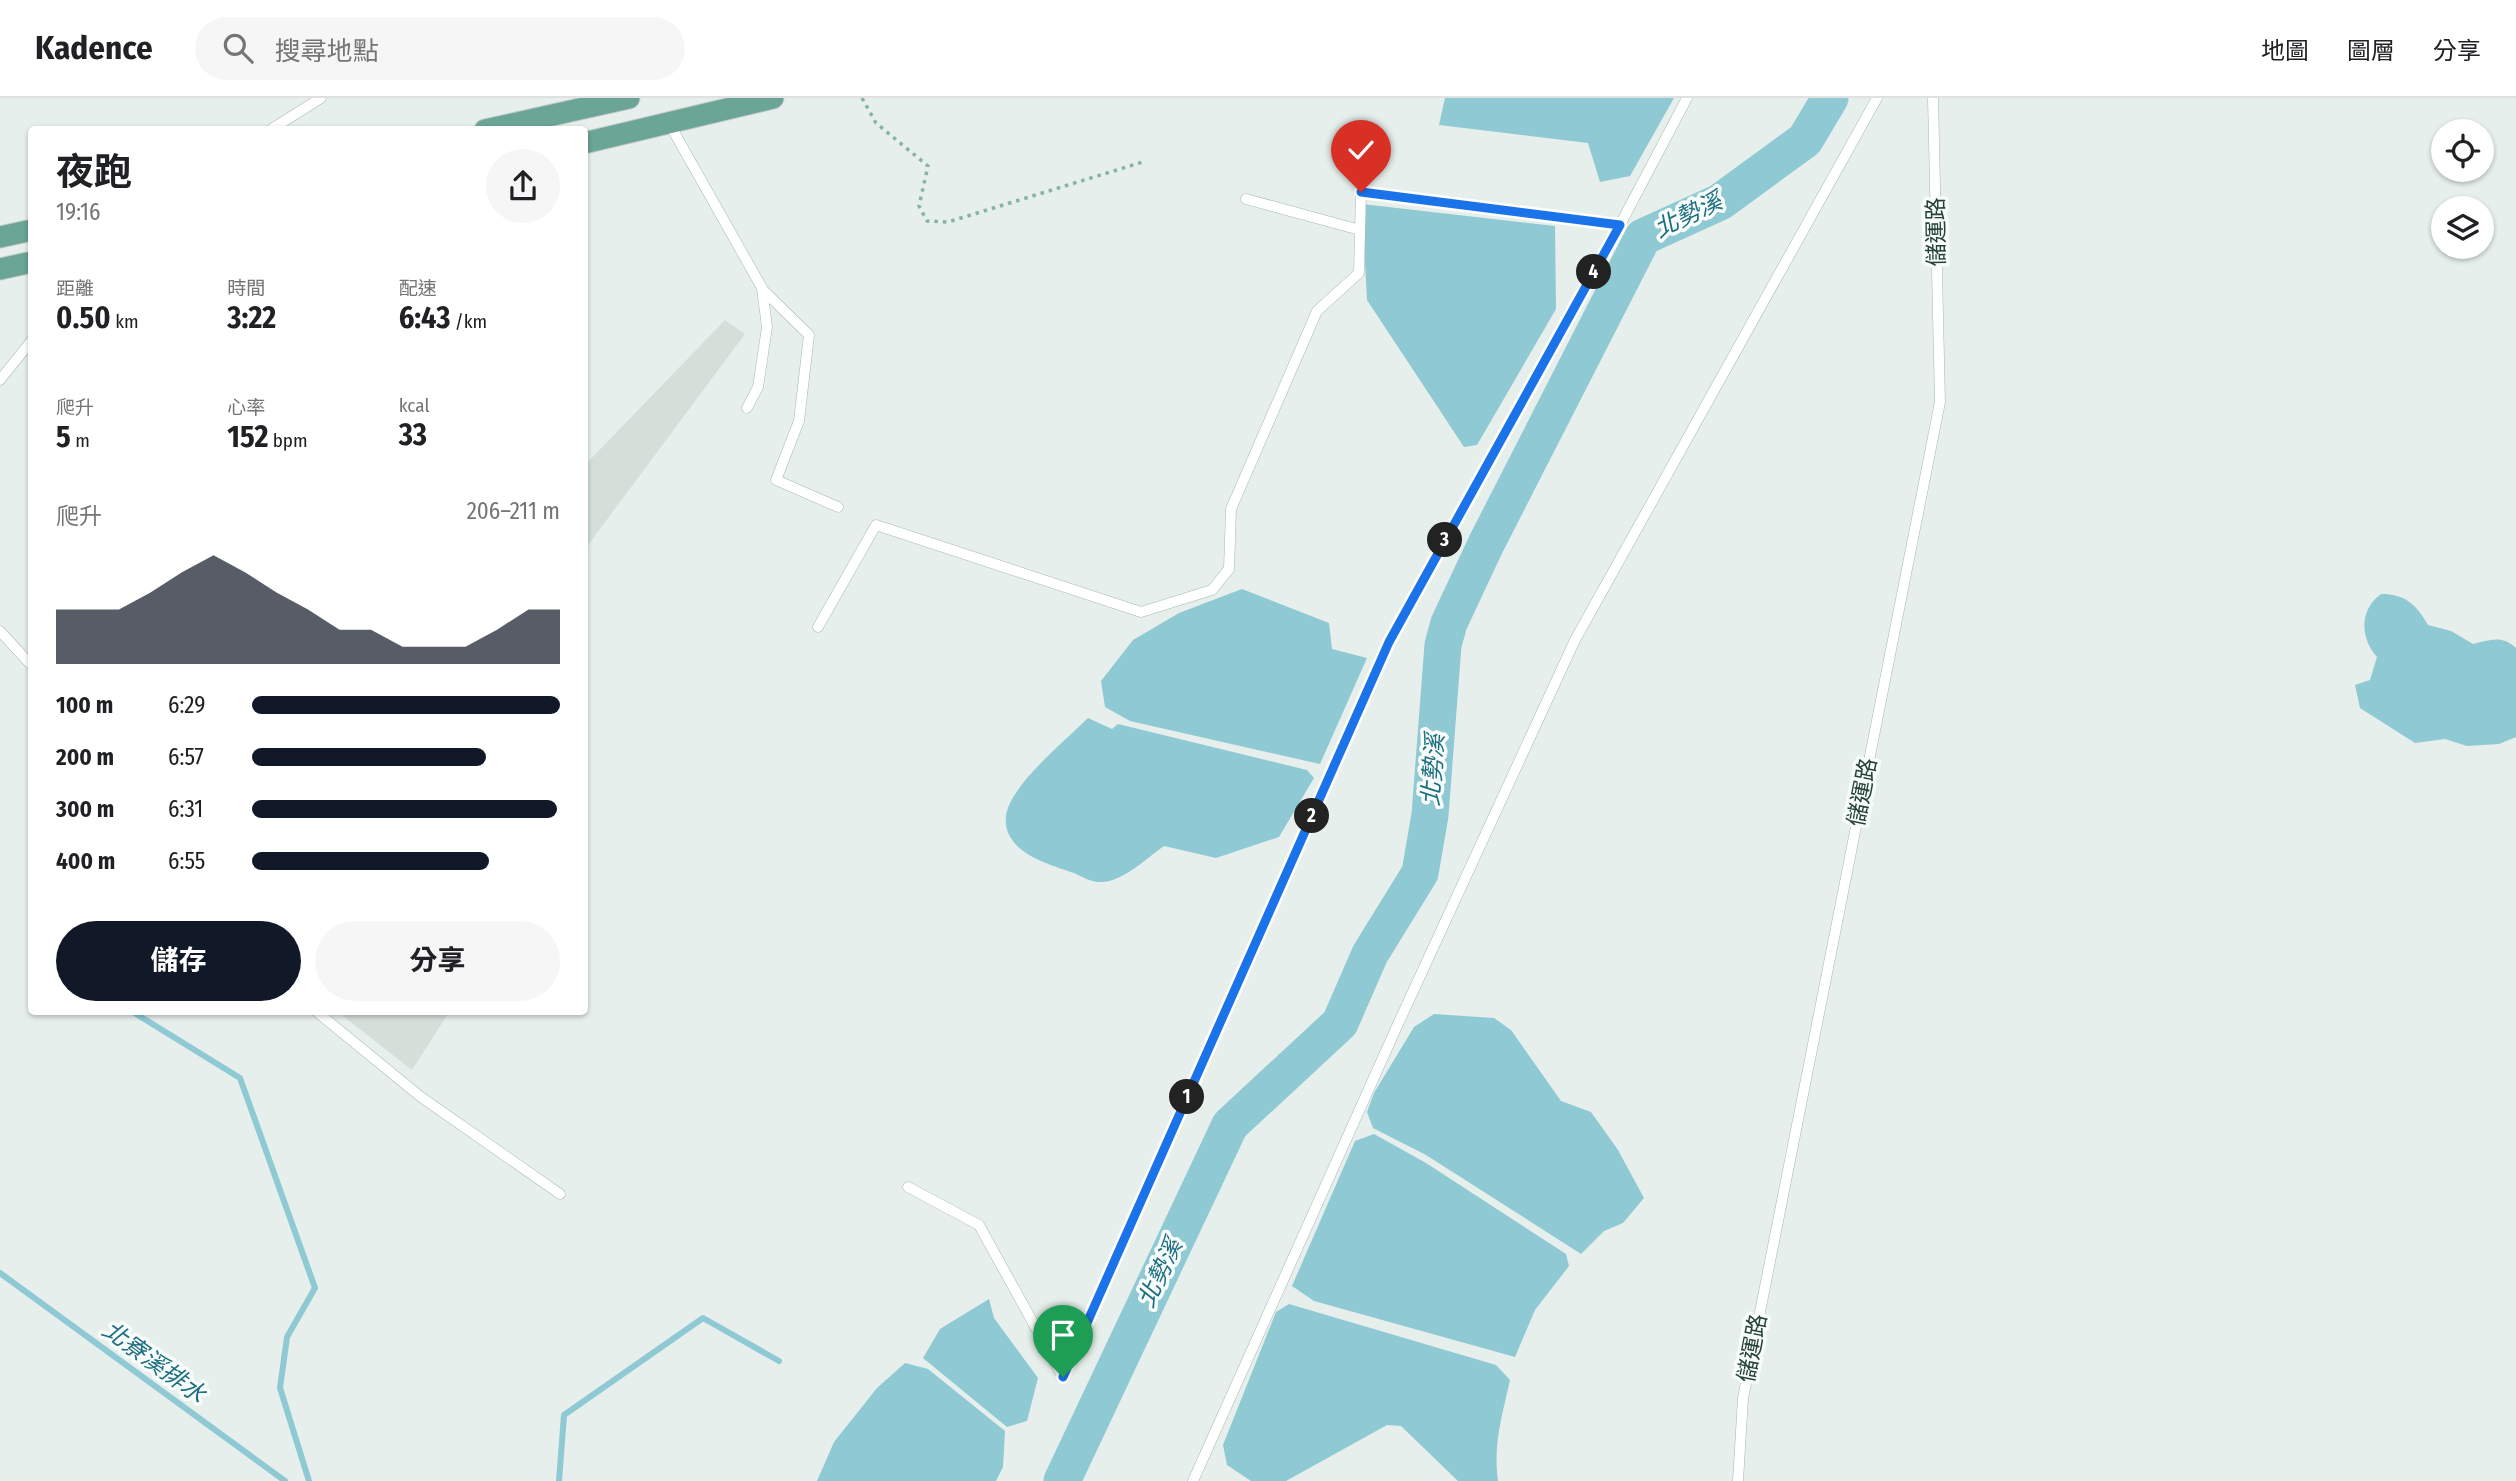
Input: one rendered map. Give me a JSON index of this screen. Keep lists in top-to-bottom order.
{
  "streets": {
    "lane": ["儲運路"]
  },
  "water": ["北勢溪", "北寮溪排水"],
  "page": {
    "header": "Kadence",
    "search": "搜尋地點",
    "nav": ["地圖", "圖層", "分享"],
    "heading": ["夜跑", "19:16"],
    "stats": [
      ["距離", "0.50 km"],
      ["時間", "3:22"],
      ["配速", "6:43 /km"],
      ["爬升", "5 m"],
      ["心率", "152 bpm"],
      ["kcal", "33"]
    ],
    "pins": [
      "4",
      "3",
      "2",
      "1"
    ],
    "chart": ["爬升", "206–211 m"],
    "list": [
      {
        "name": "100 m",
        "note": "6:29"
      },
      {
        "name": "200 m",
        "note": "6:57"
      },
      {
        "name": "300 m",
        "note": "6:31"
      },
      {
        "name": "400 m",
        "note": "6:55"
      }
    ],
    "buttons": ["儲存", "分享"]
  }
}
